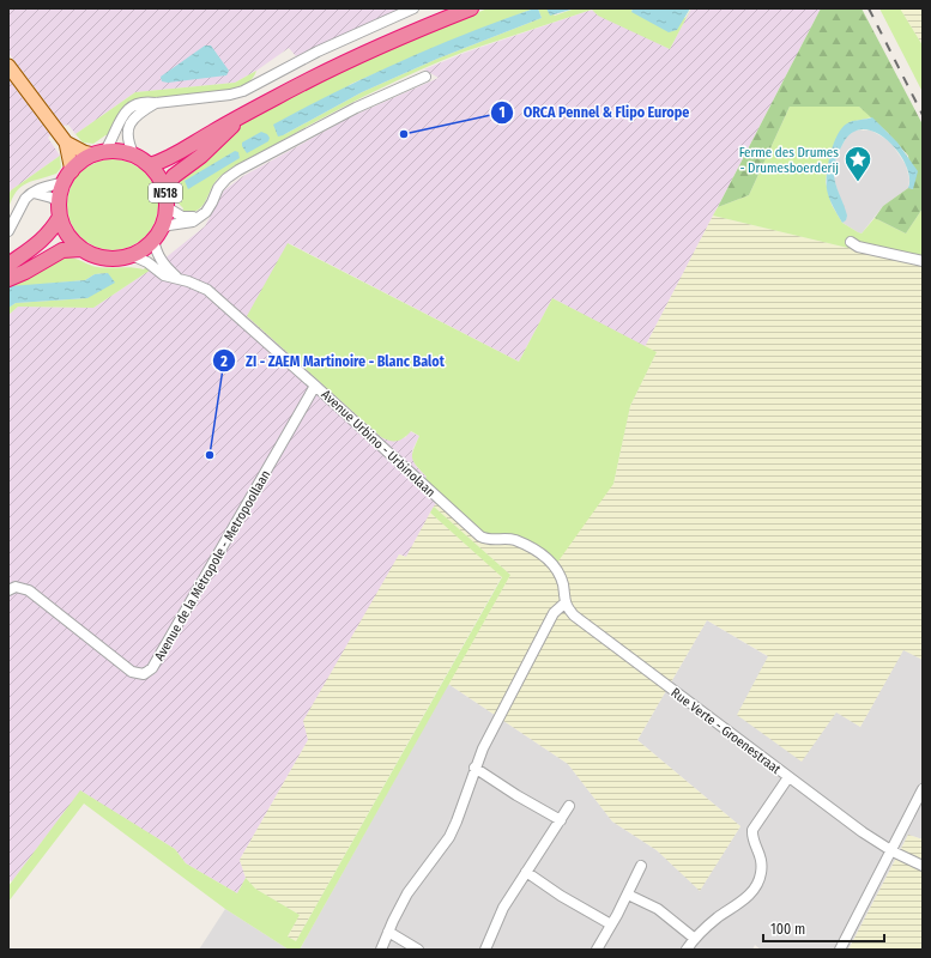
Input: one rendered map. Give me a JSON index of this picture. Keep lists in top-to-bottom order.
{
  "streets": {
    "highway": ["N518"],
    "street": ["Avenue Urbino - Urbinolaan", "Avenue de la Métropole - Metropoollaan", "Rue Verte - Groenestraat"]
  },
  "crossings": [
    ["N518", "Avenue Urbino - Urbinolaan"],
    ["Avenue Urbino - Urbinolaan", "Avenue de la Métropole - Metropoollaan"],
    ["Avenue Urbino - Urbinolaan", "Rue Verte - Groenestraat"]
  ],
  "places": {
    "other": ["ORCA Pennel & Flipo Europe", "ZI - ZAEM Martinoire - Blanc Balot"],
    "place": ["Ferme des Drumes - Drumesboerderij"]
  },
  "scale_bar": "100 m"
}
